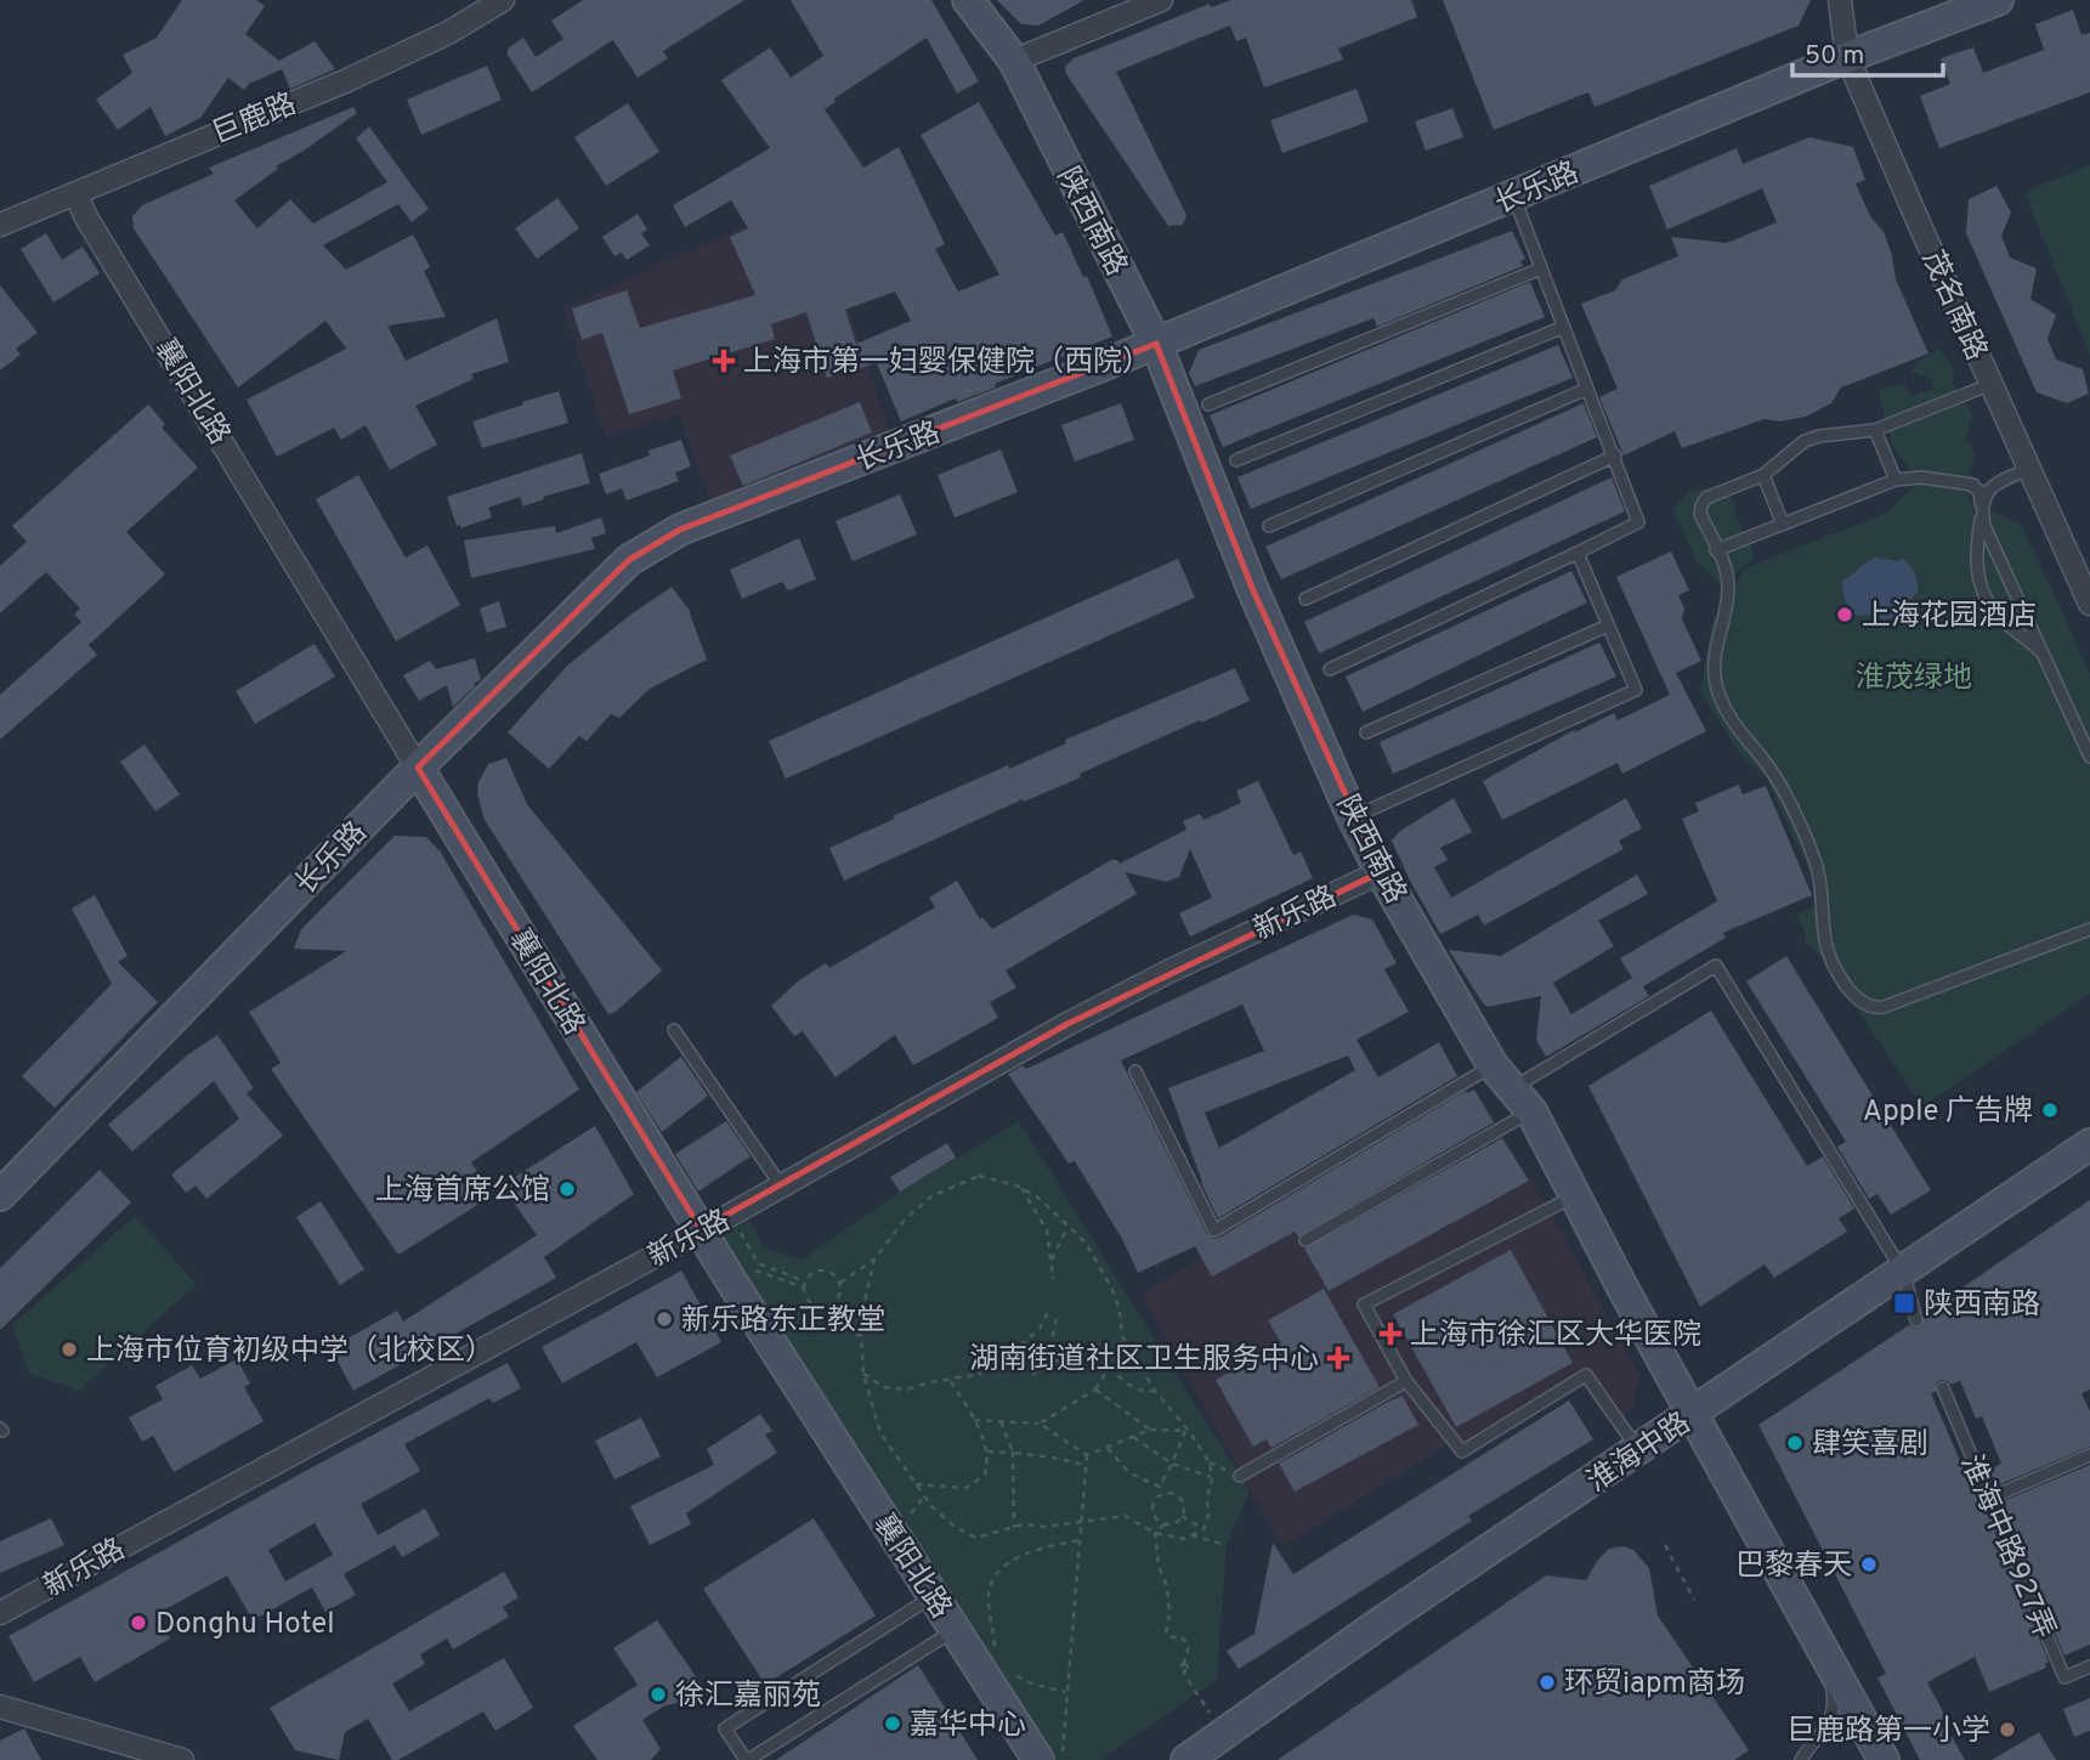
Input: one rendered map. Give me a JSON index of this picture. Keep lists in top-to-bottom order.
{
  "streets": {
    "street": [
      "巨鹿路",
      "长乐路",
      "陕西南路",
      "茂名南路",
      "襄阳北路",
      "新乐路",
      "淮海中路"
    ],
    "lane": ["淮海中路927弄"]
  },
  "crossings": [
    ["巨鹿路", "襄阳北路"],
    ["长乐路", "陕西南路"],
    ["长乐路", "茂名南路"],
    ["长乐路", "襄阳北路"],
    ["陕西南路", "新乐路"],
    ["陕西南路", "淮海中路"],
    ["襄阳北路", "新乐路"]
  ],
  "parks": ["淮茂绿地"],
  "places": {
    "health": ["上海市第一妇婴保健院（西院）", "上海市徐汇区大华医院", "湖南街道社区卫生服务中心"],
    "other": [
      "上海花园酒店",
      "Apple 广告牌",
      "上海首席公馆",
      "新乐路东正教堂",
      "上海市位育初级中学（北校区）",
      "肆笑喜剧",
      "巴黎春天",
      "Donghu Hotel",
      "环贸iapm商场",
      "徐汇嘉丽苑",
      "嘉华中心",
      "巨鹿路第一小学"
    ],
    "transit": ["陕西南路"]
  },
  "scale_bar": "50 m"
}
